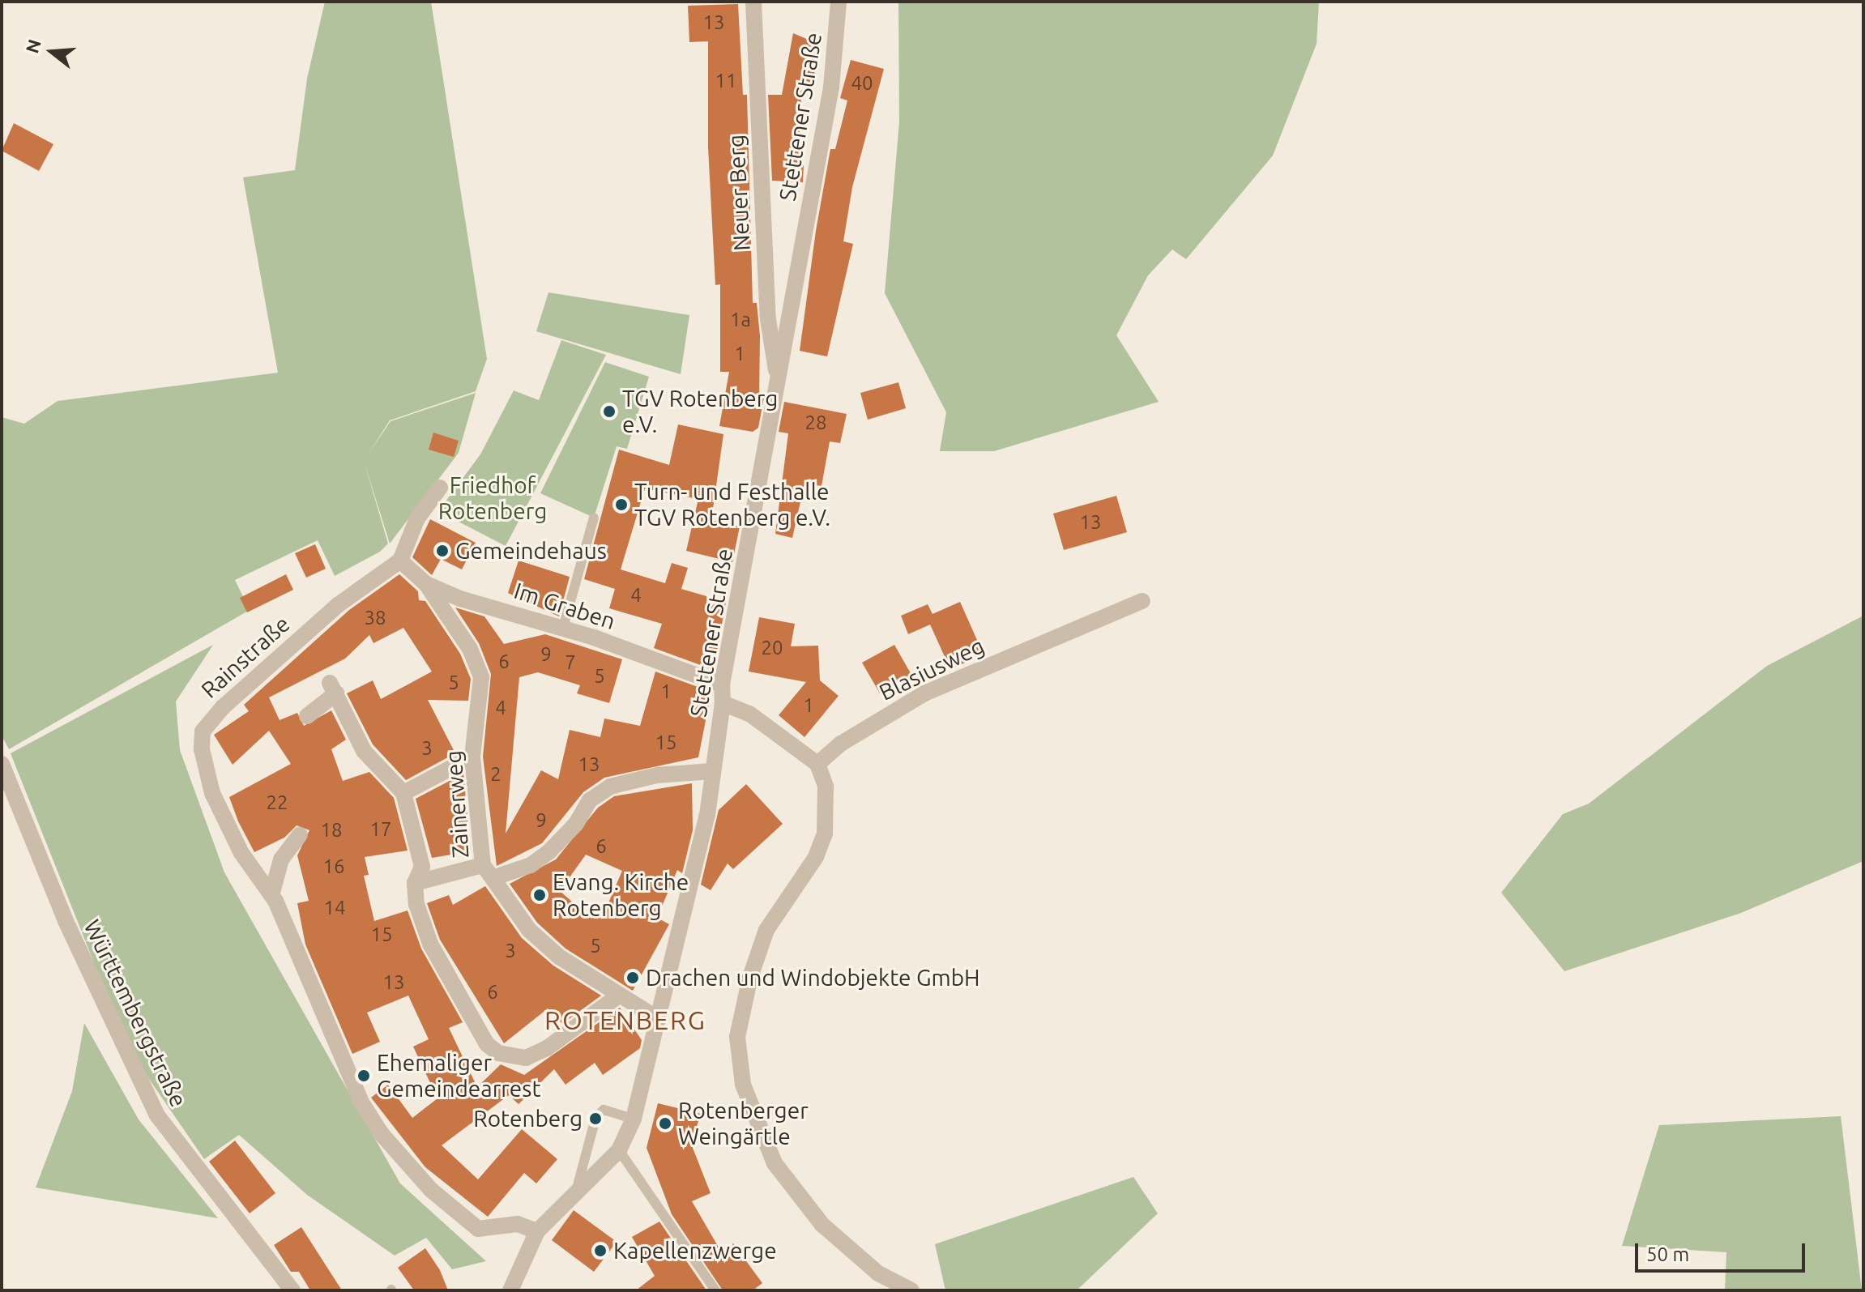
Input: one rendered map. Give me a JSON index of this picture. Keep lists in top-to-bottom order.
{
  "streets": {
    "street": [
      "Stettener Straße",
      "Neuer Berg",
      "Im Graben",
      "Rainstraße",
      "Blasiusweg",
      "Zainerweg",
      "Württembergstraße"
    ]
  },
  "crossings": [
    ["Stettener Straße", "Neuer Berg"],
    ["Stettener Straße", "Im Graben"],
    ["Im Graben", "Rainstraße"],
    ["Im Graben", "Zainerweg"]
  ],
  "districts": ["ROTENBERG"],
  "parks": ["Friedhof Rotenberg"],
  "places": [
    "TGV Rotenberg e.V.",
    "Turn- und Festhalle TGV Rotenberg e.V.",
    "Gemeindehaus",
    "Evang. Kirche Rotenberg",
    "Drachen und Windobjekte GmbH",
    "Ehemaliger Gemeindearrest",
    "Rotenberg",
    "Rotenberger Weingärtle",
    "Kapellenzwerge"
  ],
  "house_numbers": [
    "13",
    "11",
    "40",
    "1a",
    "1",
    "28",
    "13",
    "4",
    "38",
    "20",
    "9",
    "6",
    "7",
    "5",
    "5",
    "1",
    "1",
    "4",
    "15",
    "3",
    "13",
    "2",
    "22",
    "9",
    "17",
    "18",
    "6",
    "16",
    "14",
    "15",
    "5",
    "3",
    "13",
    "6"
  ],
  "scale_bar": "50 m",
  "north": "left"
}
